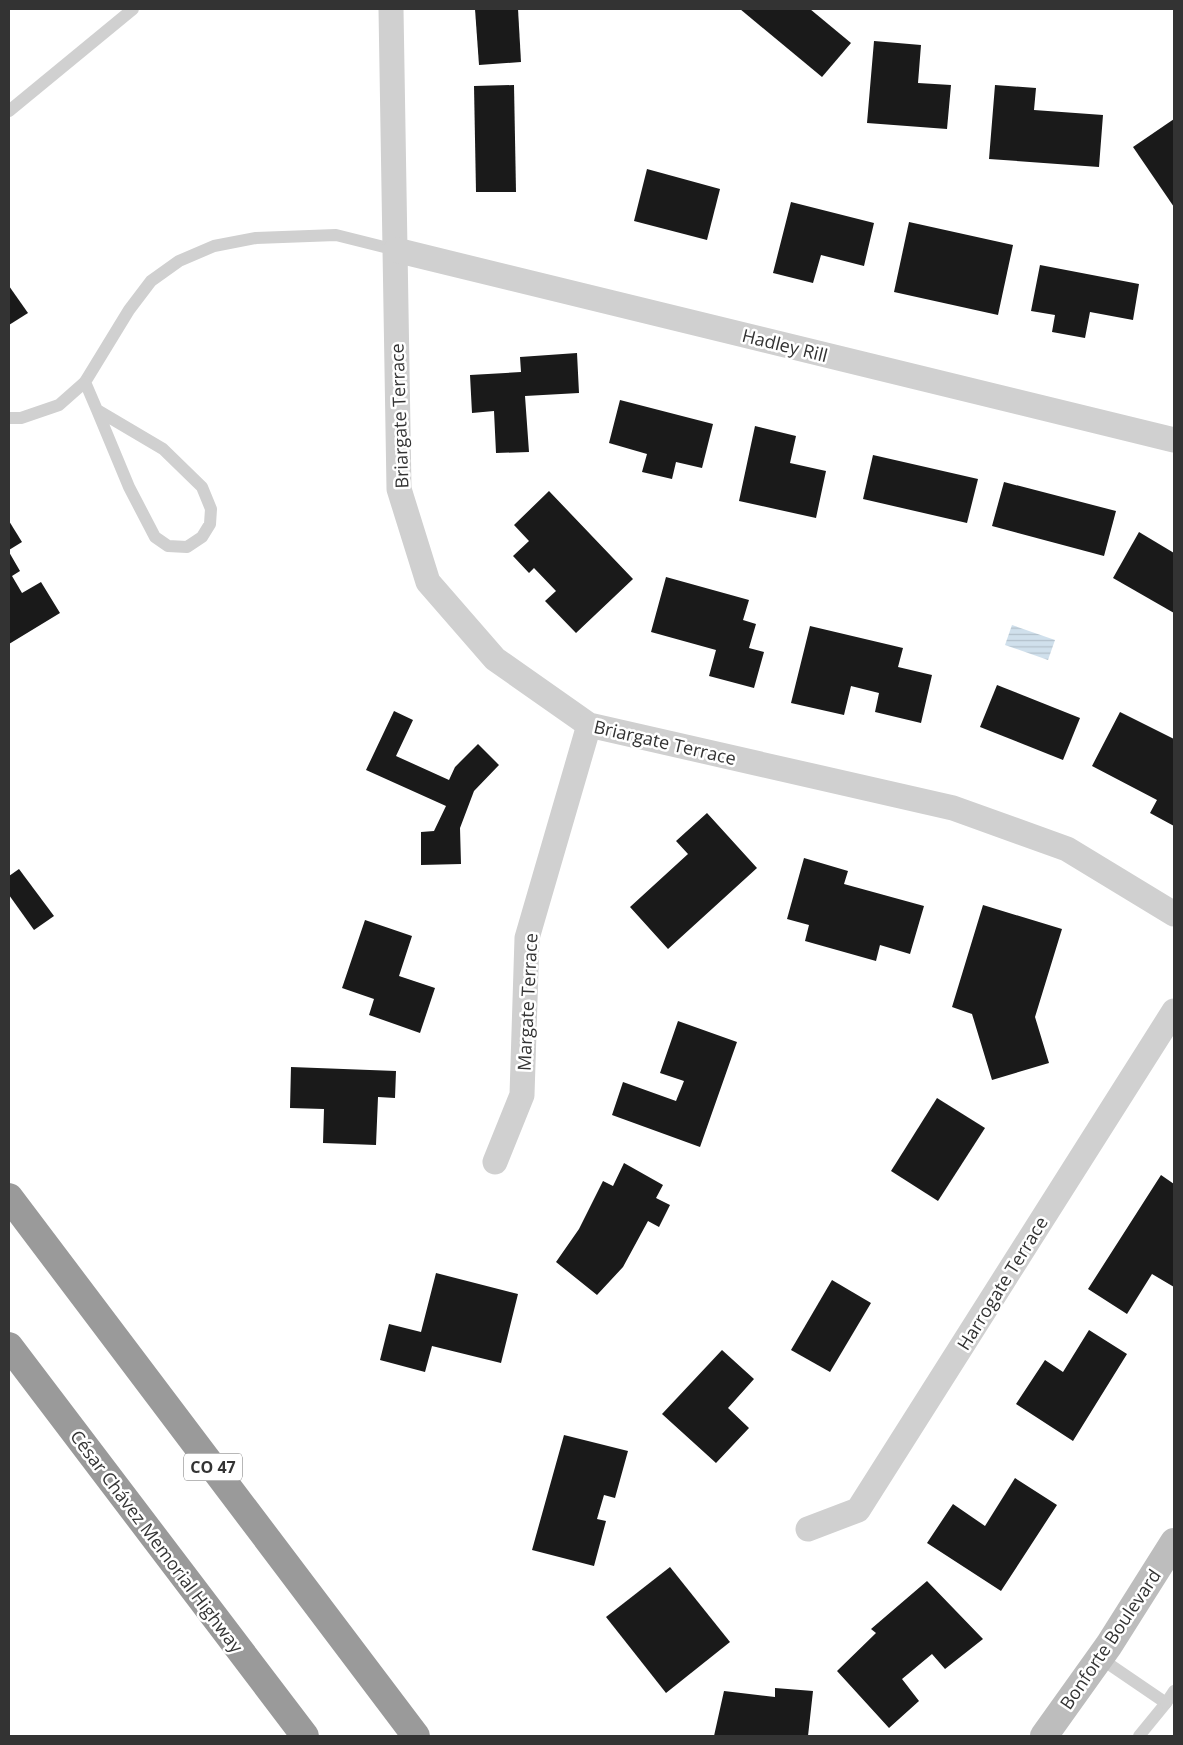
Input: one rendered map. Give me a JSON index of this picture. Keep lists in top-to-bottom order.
{
  "streets": {
    "highway": ["CO 47", "César Chávez Memorial Highway"],
    "main road": ["Bonforte Boulevard"],
    "street": [
      "Hadley Rill",
      "Briargate Terrace",
      "Margate Terrace",
      "Harrogate Terrace"
    ]
  },
  "crossings": [
    ["Hadley Rill", "Briargate Terrace"],
    ["Briargate Terrace", "Margate Terrace"]
  ]
}
